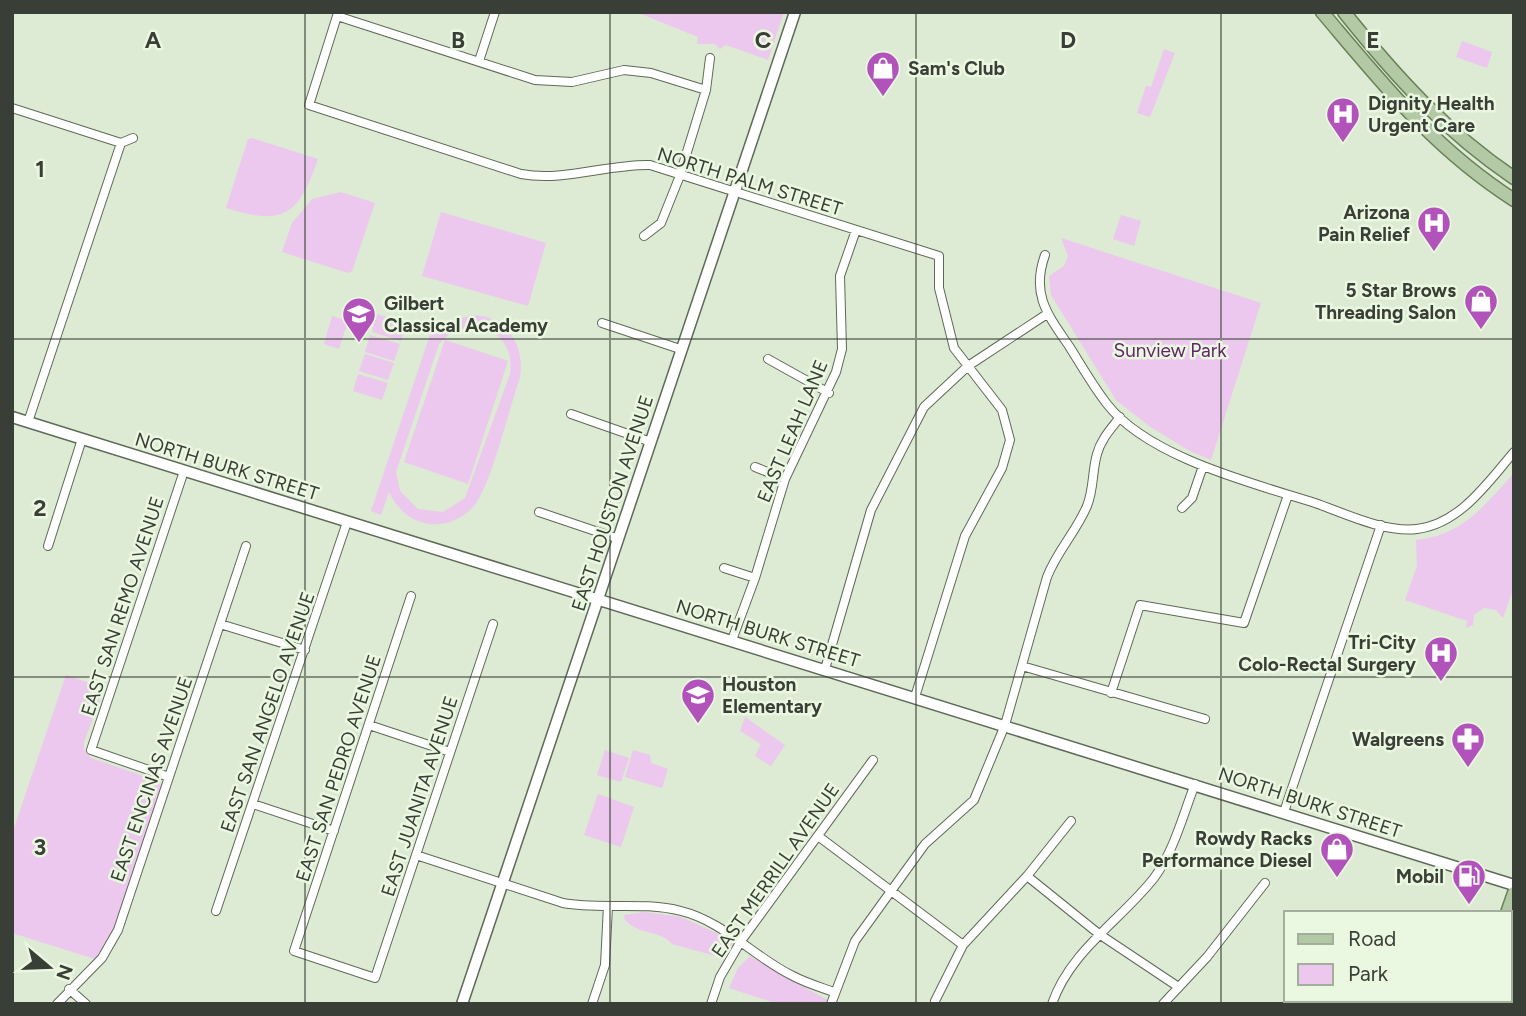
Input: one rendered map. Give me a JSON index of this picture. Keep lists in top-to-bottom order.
{
  "streets": {
    "street": [
      "NORTH PALM STREET",
      "EAST LEAH LANE",
      "NORTH BURK STREET",
      "EAST HOUSTON AVENUE",
      "EAST SAN REMO AVENUE",
      "EAST SAN ANGELO AVENUE",
      "EAST SAN PEDRO AVENUE",
      "EAST ENCINAS AVENUE",
      "EAST JUANITA AVENUE",
      "EAST MERRILL AVENUE"
    ]
  },
  "crossings": [
    ["NORTH PALM STREET", "EAST LEAH LANE"],
    ["NORTH PALM STREET", "EAST HOUSTON AVENUE"],
    ["EAST LEAH LANE", "NORTH BURK STREET"],
    ["NORTH BURK STREET", "EAST HOUSTON AVENUE"],
    ["NORTH BURK STREET", "EAST SAN REMO AVENUE"],
    ["NORTH BURK STREET", "EAST SAN ANGELO AVENUE"],
    ["EAST SAN REMO AVENUE", "EAST ENCINAS AVENUE"],
    ["EAST SAN PEDRO AVENUE", "EAST JUANITA AVENUE"]
  ],
  "parks": ["Sunview Park"],
  "places": {
    "shop": ["Sam's Club", "5 Star Brows Threading Salon", "Rowdy Racks Performance Diesel"],
    "hospital": ["Dignity Health Urgent Care", "Arizona Pain Relief", "Tri-City Colo-Rectal Surgery"],
    "school or university": ["Gilbert Classical Academy", "Houston Elementary"],
    "pharmacy": ["Walgreens"],
    "fuel station": ["Mobil"]
  },
  "legend": ["Road", "Park"],
  "north": "right",
  "grid": {
    "columns": [
      "A",
      "B",
      "C",
      "D",
      "E"
    ],
    "rows": ["1", "2", "3"]
  }
}
